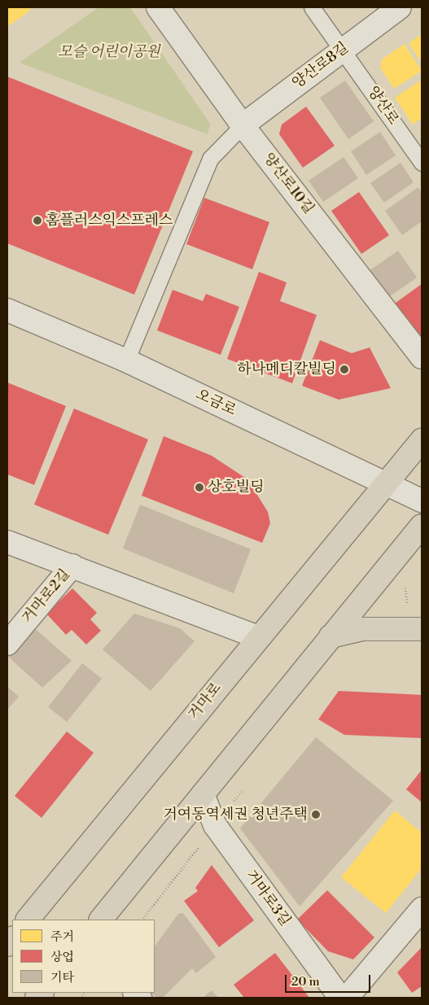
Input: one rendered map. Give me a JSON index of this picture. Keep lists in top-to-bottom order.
{
  "streets": {
    "main road": ["거마로"],
    "street": [
      "양산로8길",
      "양산로10길",
      "오금로",
      "거마로2길",
      "거마로3길"
    ],
    "lane": ["양산로"]
  },
  "crossings": [
    ["양산로8길", "양산로"],
    ["양산로8길", "양산로10길"],
    ["오금로", "거마로"]
  ],
  "parks": ["모슬 어린이공원"],
  "places": [
    "홈플러스익스프레스",
    "하나메디칼빌딩",
    "상호빌딩",
    "거여동역세권 청년주택"
  ],
  "legend": ["주거", "상업", "기타"],
  "scale_bar": "20 m"
}
